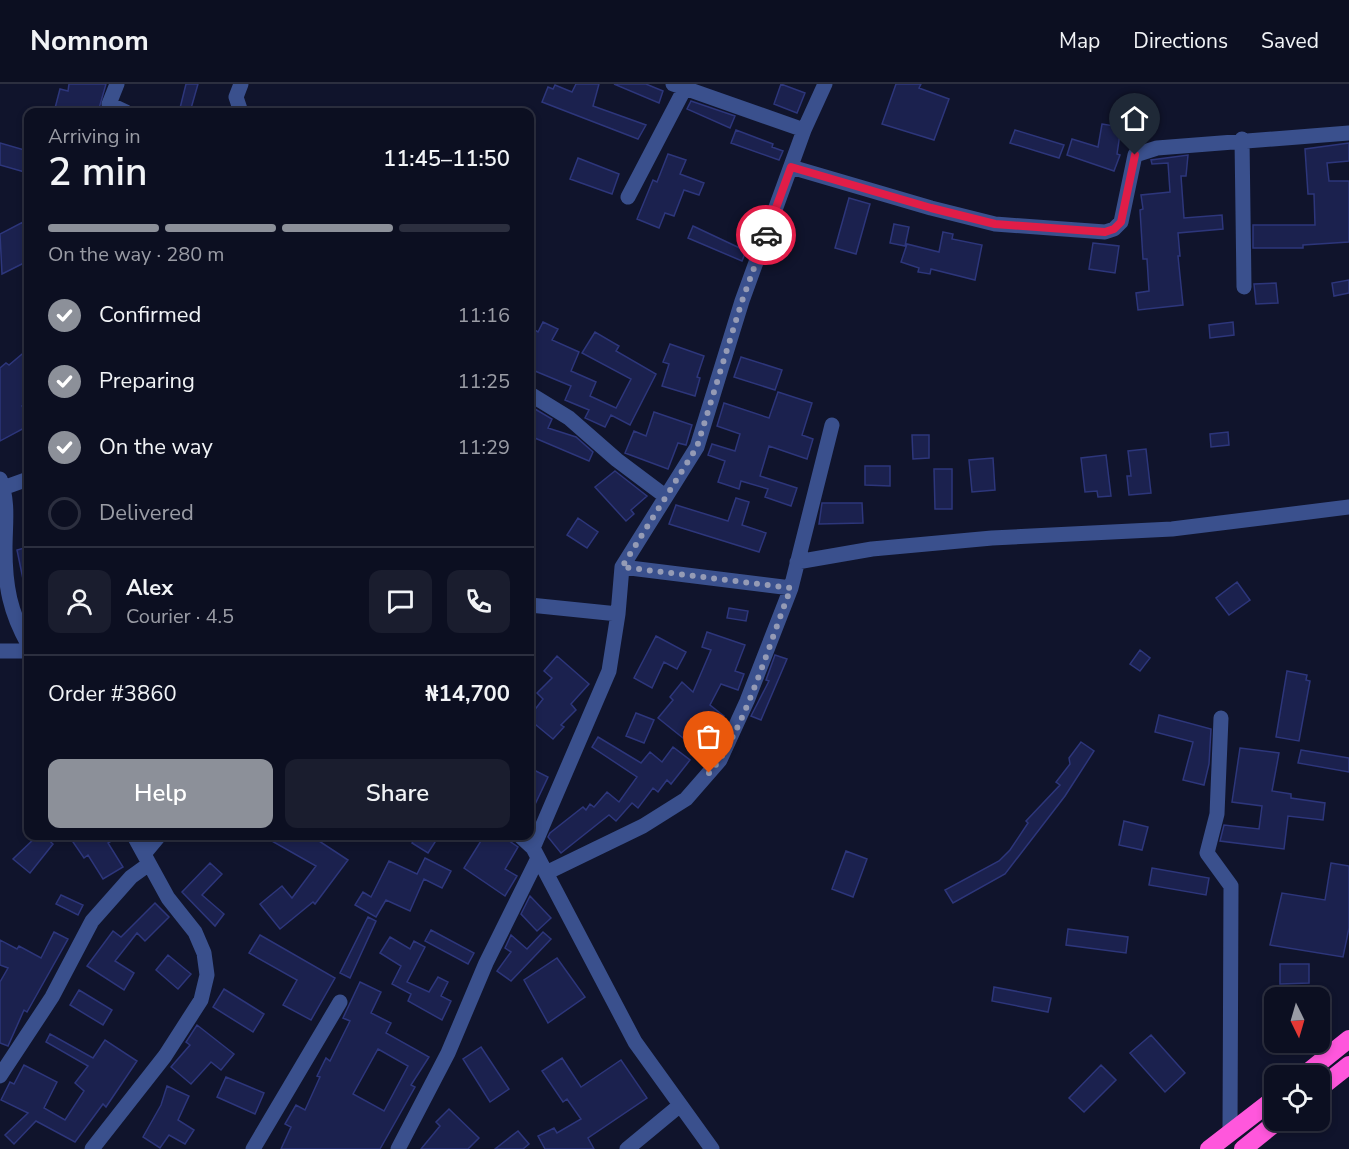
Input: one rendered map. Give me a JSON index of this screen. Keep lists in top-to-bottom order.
{
  "north": "bottom",
  "page": {
    "header": "Nomnom",
    "nav": ["Map", "Directions", "Saved"],
    "heading": ["2 min", "Arriving in", "11:45–11:50"],
    "panel": [
      "Alex",
      "Courier · 4.5",
      "Order #3860",
      "₦14,700"
    ],
    "bar": "On the way · 280 m",
    "list": [
      ["Confirmed", "11:16"],
      ["Preparing", "11:25"],
      ["On the way", "11:29"],
      "Delivered"
    ],
    "buttons": ["Help", "Share"]
  }
}
